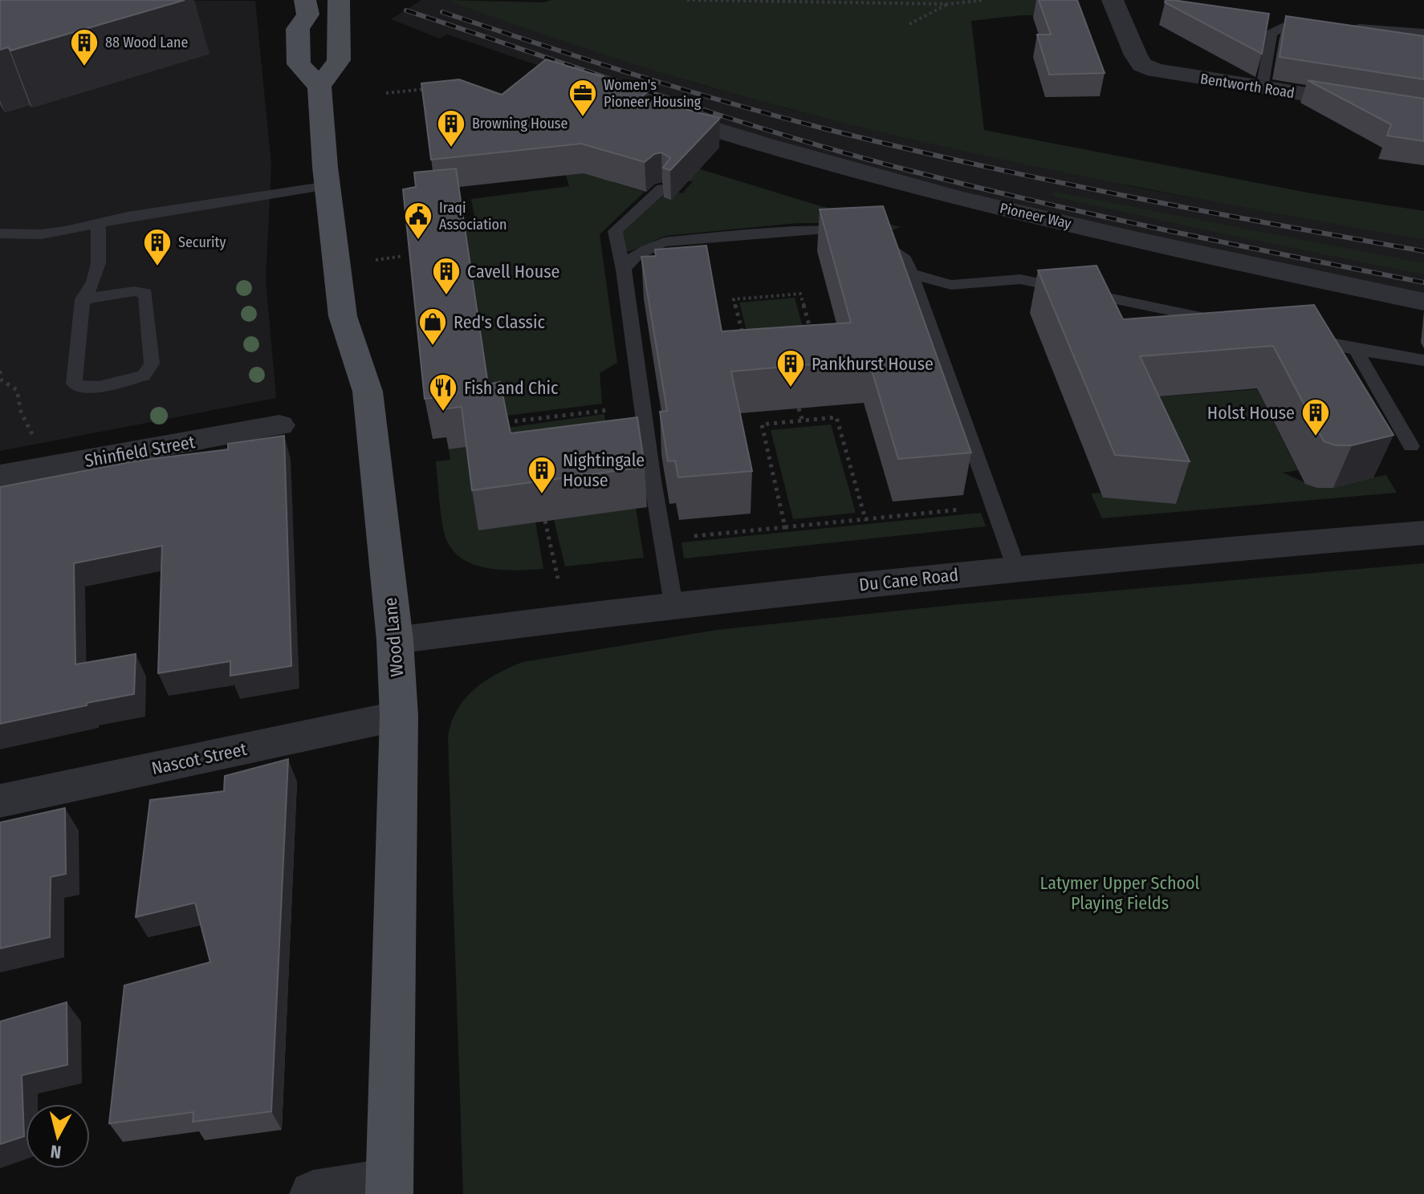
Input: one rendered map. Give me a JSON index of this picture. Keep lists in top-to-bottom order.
{
  "streets": {
    "main road": ["Wood Lane"],
    "street": [
      "Bentworth Road",
      "Pioneer Way",
      "Shinfield Street",
      "Du Cane Road",
      "Nascot Street"
    ]
  },
  "crossings": [
    ["Du Cane Road", "Wood Lane"],
    ["Wood Lane", "Nascot Street"]
  ],
  "parks": ["Latymer Upper School Playing Fields"],
  "places": {
    "building": [
      "88 Wood Lane",
      "Browning House",
      "Security",
      "Cavell House",
      "Pankhurst House",
      "Holst House",
      "Nightingale House"
    ],
    "office": ["Women's Pioneer Housing"],
    "public building": ["Iraqi Association"],
    "shop": ["Red's Classic"],
    "restaurant": ["Fish and Chic"]
  },
  "north": "bottom"
}
